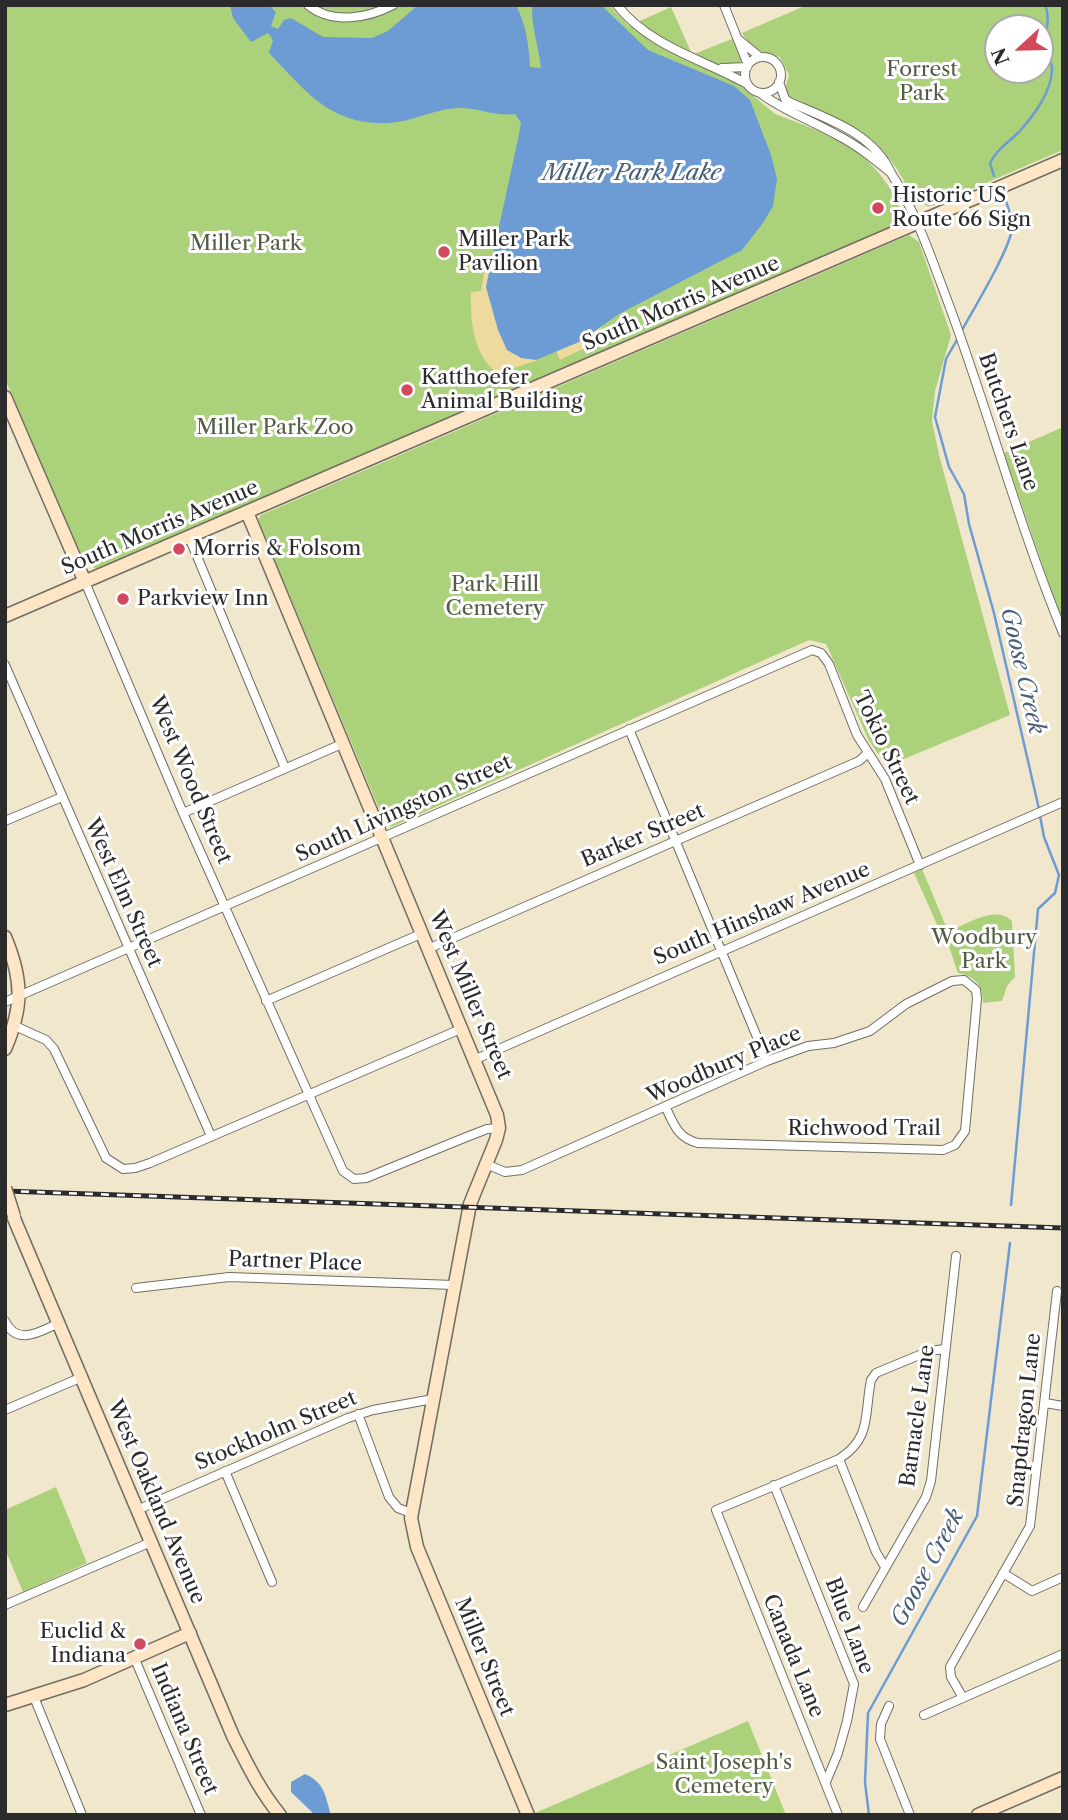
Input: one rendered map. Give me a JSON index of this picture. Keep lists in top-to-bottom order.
{
  "streets": {
    "main road": [
      "South Morris Avenue",
      "West Wood Street",
      "West Miller Street",
      "West Oakland Avenue",
      "Miller Street"
    ],
    "street": [
      "Butchers Lane",
      "Tokio Street",
      "South Livingston Street",
      "Barker Street",
      "West Elm Street",
      "South Hinshaw Avenue",
      "Woodbury Place",
      "Richwood Trail",
      "Partner Place",
      "Barnacle Lane",
      "Snapdragon Lane",
      "Stockholm Street",
      "Blue Lane",
      "Canada Lane",
      "Indiana Street"
    ]
  },
  "crossings": [
    ["South Morris Avenue", "Butchers Lane"],
    ["South Morris Avenue", "West Wood Street"],
    ["South Morris Avenue", "West Miller Street"],
    ["Tokio Street", "South Livingston Street"],
    ["Tokio Street", "Barker Street"],
    ["Tokio Street", "South Hinshaw Avenue"],
    ["West Wood Street", "South Livingston Street"],
    ["West Wood Street", "West Miller Street"],
    ["South Livingston Street", "West Elm Street"],
    ["South Livingston Street", "West Miller Street"],
    ["Barker Street", "West Miller Street"],
    ["South Hinshaw Avenue", "West Miller Street"],
    ["Woodbury Place", "Richwood Trail"],
    ["Stockholm Street", "West Oakland Avenue"],
    ["Blue Lane", "Canada Lane"]
  ],
  "water": ["Miller Park Lake", "Goose Creek"],
  "parks": [
    "Forrest Park",
    "Miller Park",
    "Miller Park Zoo",
    "Park Hill Cemetery",
    "Woodbury Park",
    "Saint Joseph's Cemetery"
  ],
  "places": [
    "Historic US Route 66 Sign",
    "Miller Park Pavilion",
    "Katthoefer Animal Building",
    "Morris & Folsom",
    "Parkview Inn",
    "Euclid & Indiana"
  ],
  "north": "left"
}
